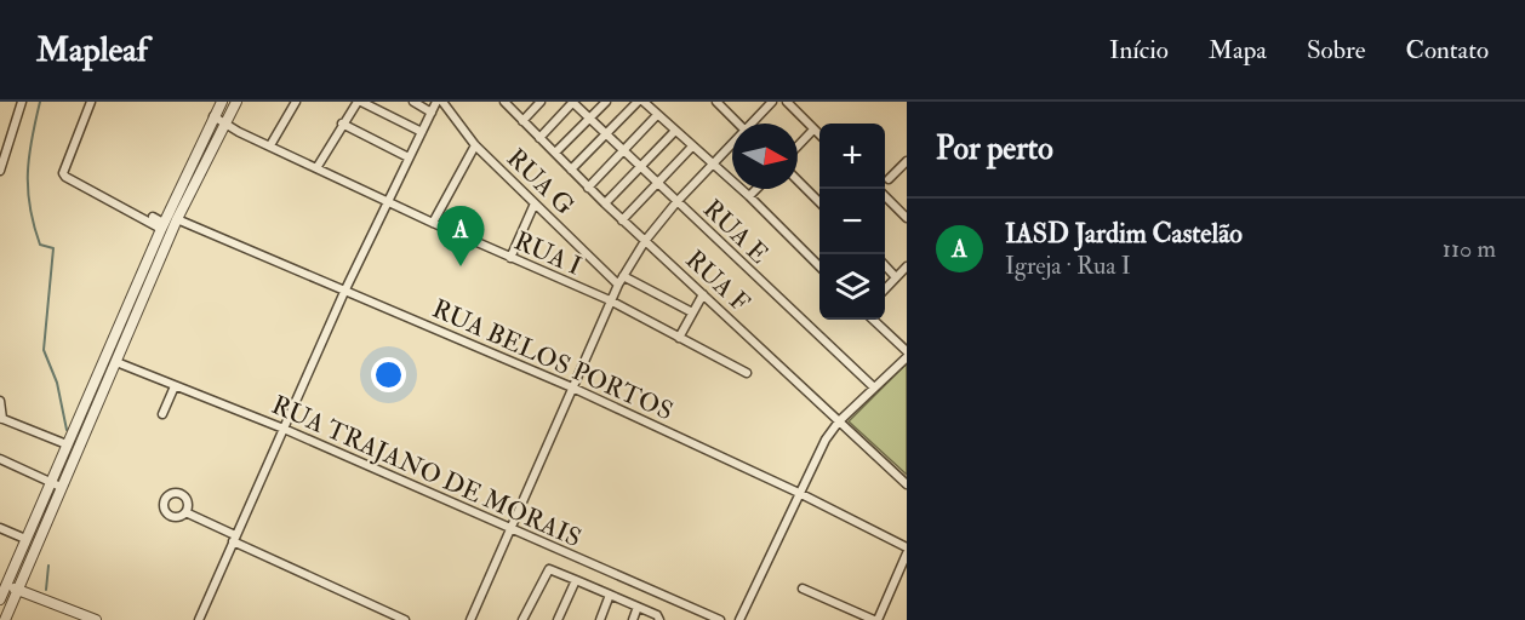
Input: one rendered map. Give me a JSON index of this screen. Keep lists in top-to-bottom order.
{
  "streets": {
    "street": [
      "RUA G",
      "RUA E",
      "RUA I",
      "RUA F",
      "RUA BELOS PORTOS",
      "RUA TRAJANO DE MORAIS"
    ]
  },
  "north": "right",
  "page": {
    "header": "Mapleaf",
    "nav": [
      "Início",
      "Mapa",
      "Sobre",
      "Contato"
    ],
    "heading": "Por perto",
    "map_buttons": ["+", "−"],
    "list": [
      {
        "mark": "A",
        "name": "IASD Jardim Castelão",
        "note": "Igreja · Rua I",
        "value": "110 m"
      }
    ],
    "pins": "A"
  }
}
